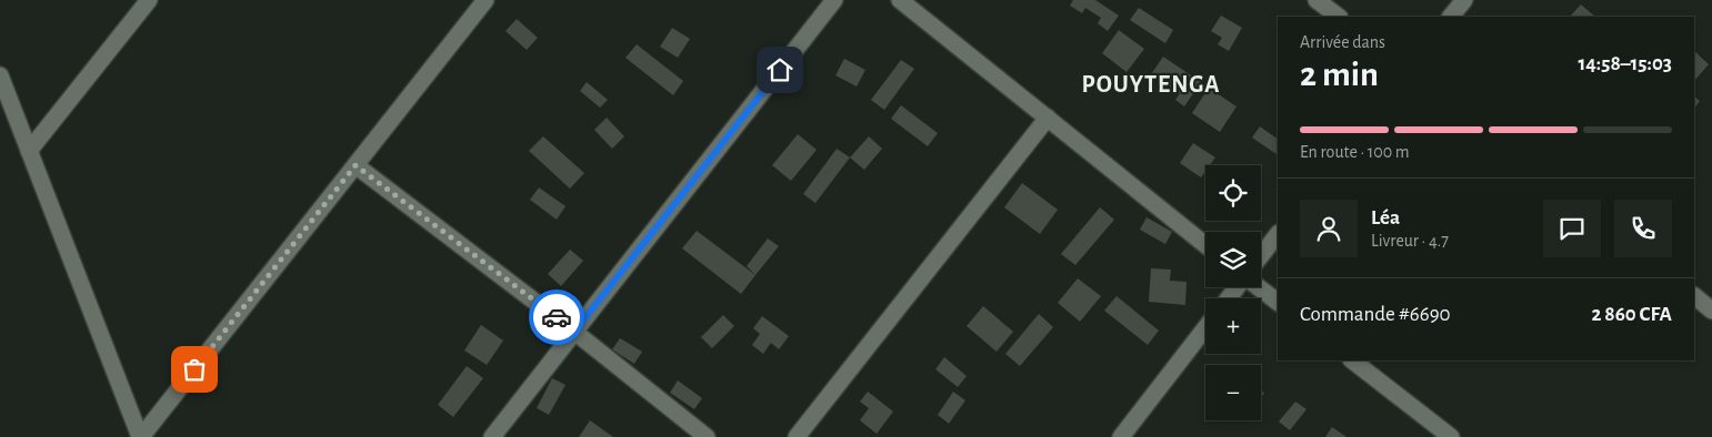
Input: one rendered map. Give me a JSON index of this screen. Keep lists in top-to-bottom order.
{
  "districts": ["POUYTENGA"],
  "page": {
    "heading": ["2 min", "Arrivée dans", "14:58–15:03"],
    "panel": [
      "Léa",
      "Livreur · 4.7",
      "Commande #6690",
      "2 860 CFA"
    ],
    "bar": "En route · 100 m",
    "map_buttons": ["+", "−"]
  }
}
